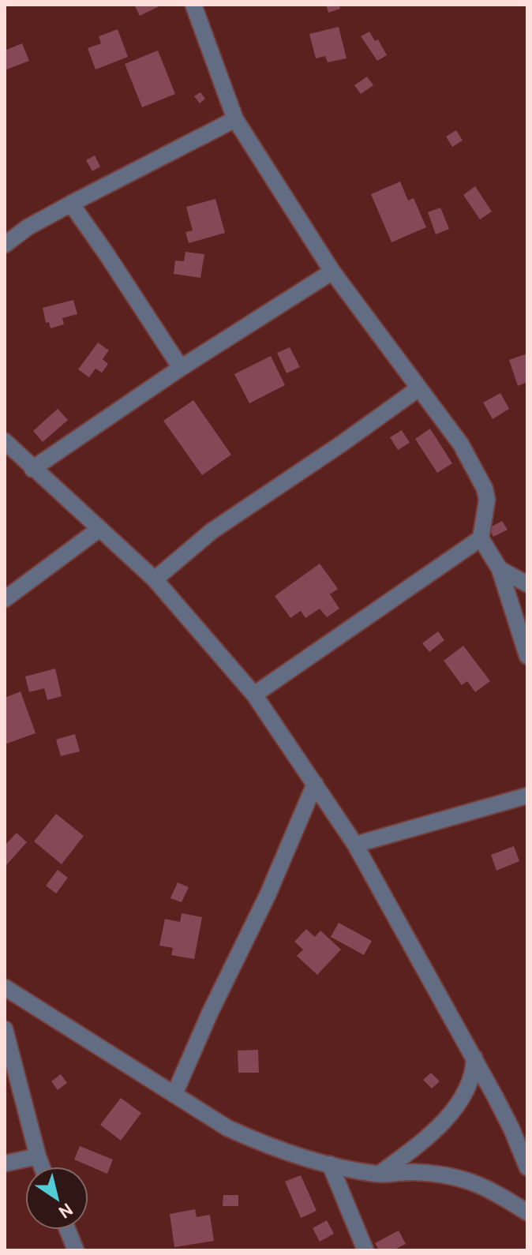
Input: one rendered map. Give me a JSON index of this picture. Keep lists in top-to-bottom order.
{
  "north": "bottom right"
}
